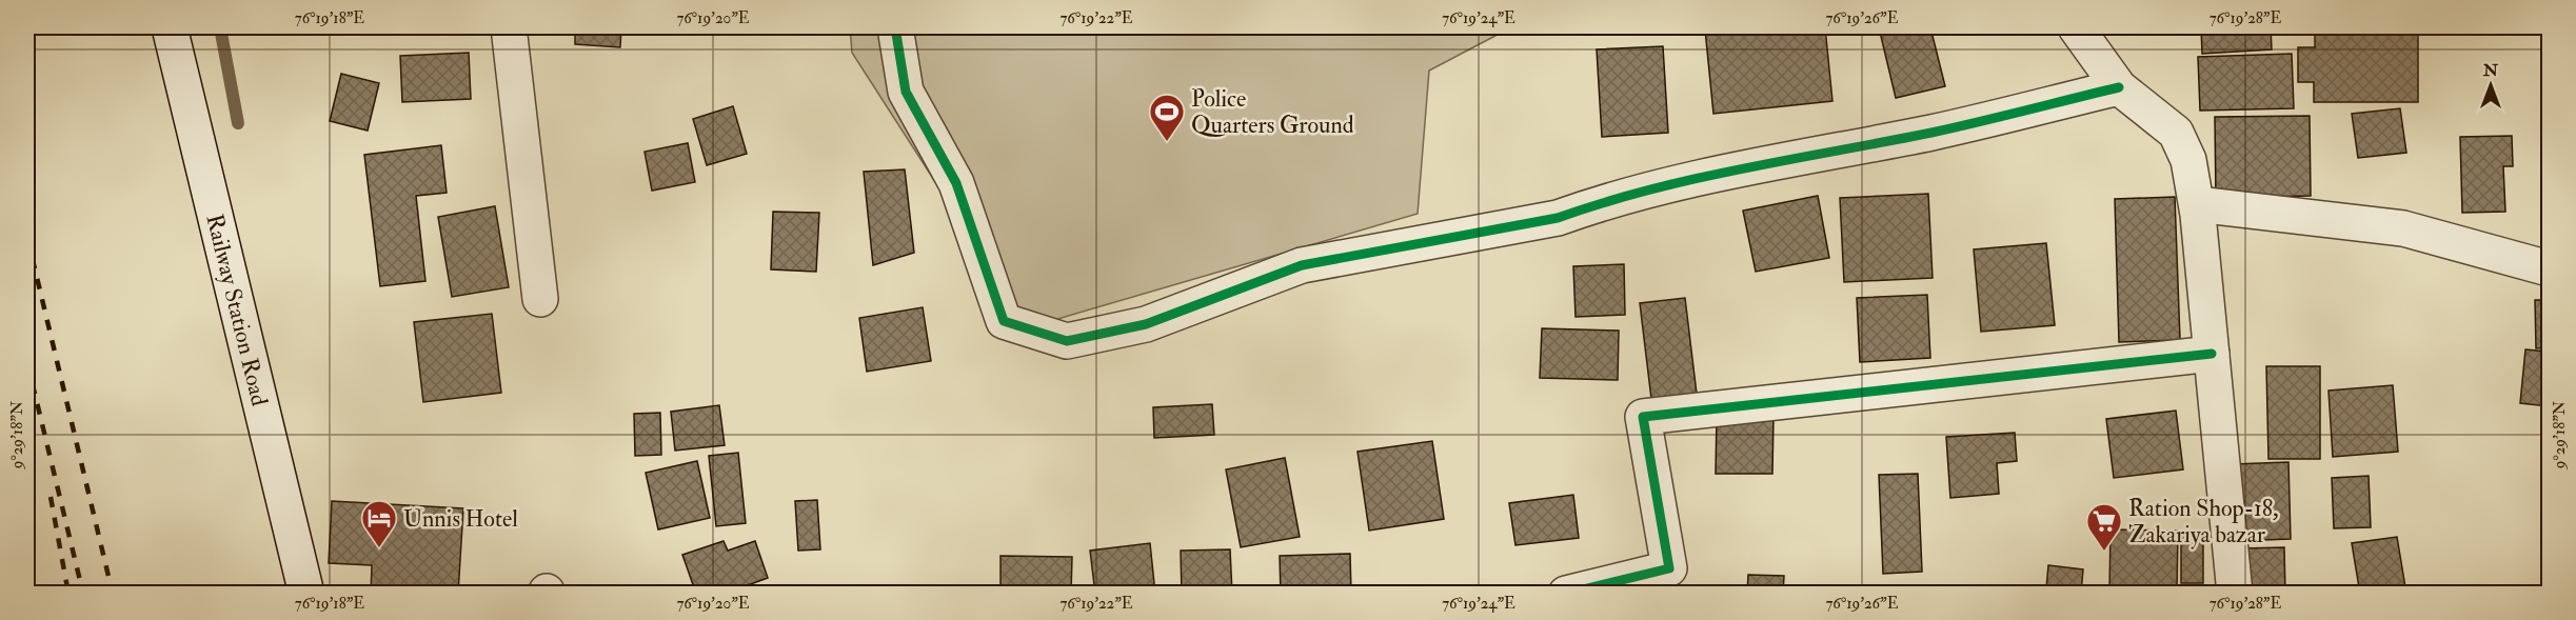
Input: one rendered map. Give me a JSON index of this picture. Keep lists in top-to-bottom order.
{
  "streets": {
    "street": ["Railway Station Road"]
  },
  "places": {
    "sports": ["Police Quarters Ground"],
    "hotel": ["Unnis Hotel"],
    "supermarket": ["Ration Shop-18, Zakariya bazar"]
  },
  "north": "top",
  "coordinates": [
    "76°19'18\"E",
    "76°19'20\"E",
    "76°19'22\"E",
    "76°19'24\"E",
    "76°19'26\"E",
    "76°19'28\"E",
    "9°29'18\"N"
  ]
}
